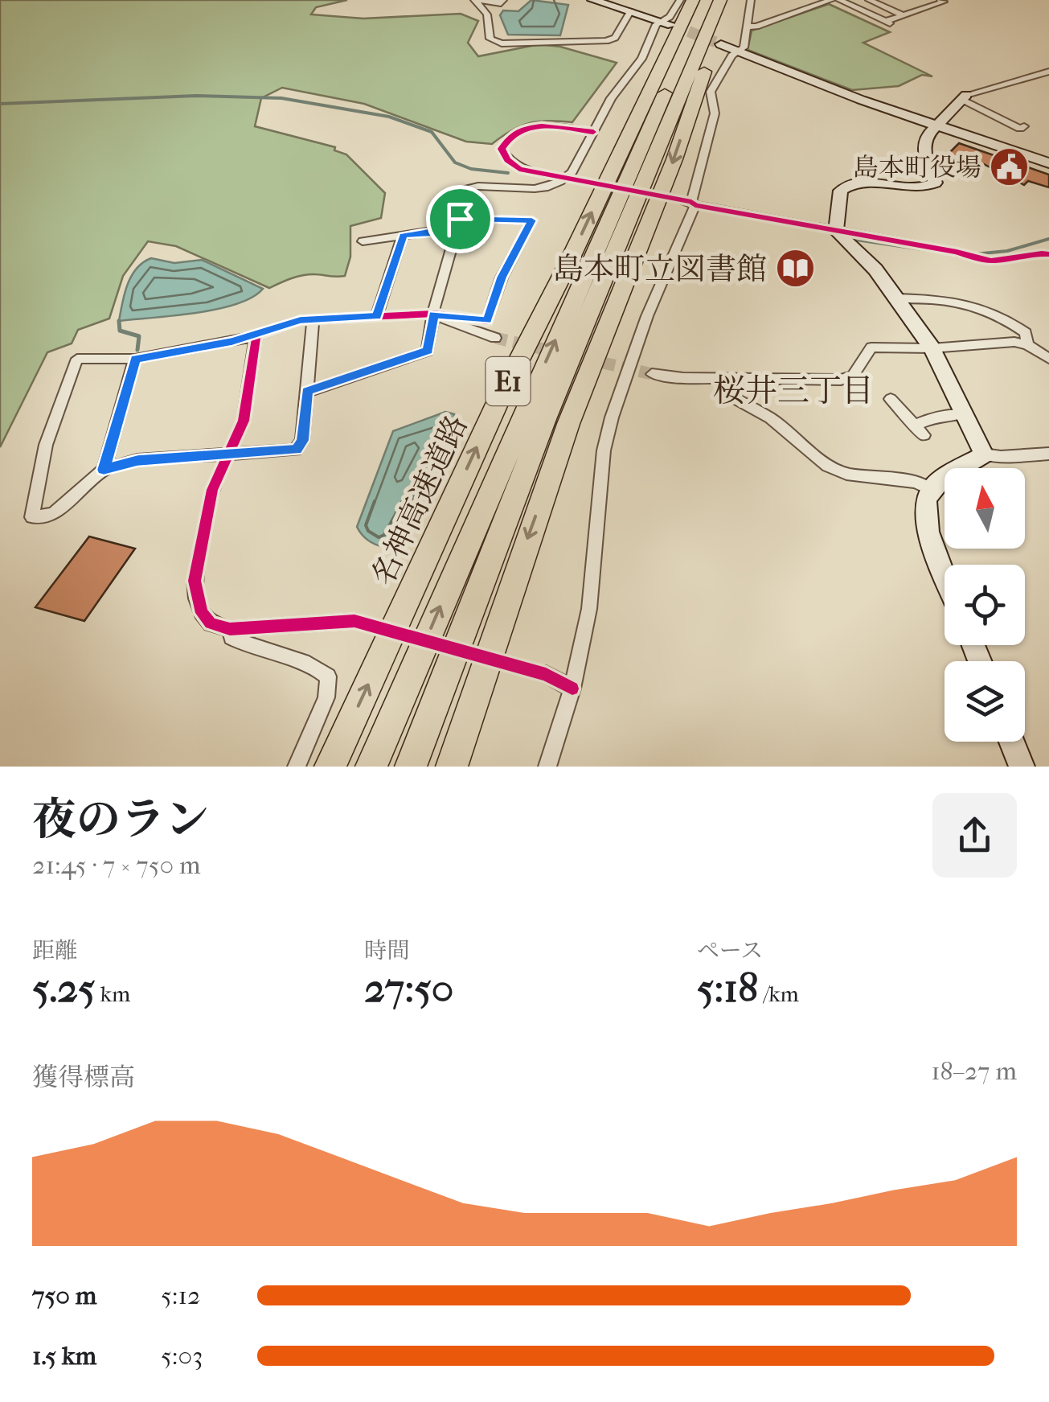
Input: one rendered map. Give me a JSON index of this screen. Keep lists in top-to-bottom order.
{
  "streets": {
    "highway": ["E1", "名神高速道路"]
  },
  "districts": ["桜井三丁目"],
  "places": {
    "public building": ["島本町役場"],
    "library": ["島本町立図書館"]
  },
  "north": "top",
  "page": {
    "heading": ["夜のラン", "21:45 · 7 × 750 m"],
    "stats": [
      ["距離", "5.25 km"],
      ["時間", "27:50"],
      ["ペース", "5:18 /km"]
    ],
    "chart": ["獲得標高", "18–27 m"],
    "list": [
      {
        "name": "750 m",
        "note": "5:12"
      },
      {
        "name": "1.5 km",
        "note": "5:03"
      }
    ]
  }
}
